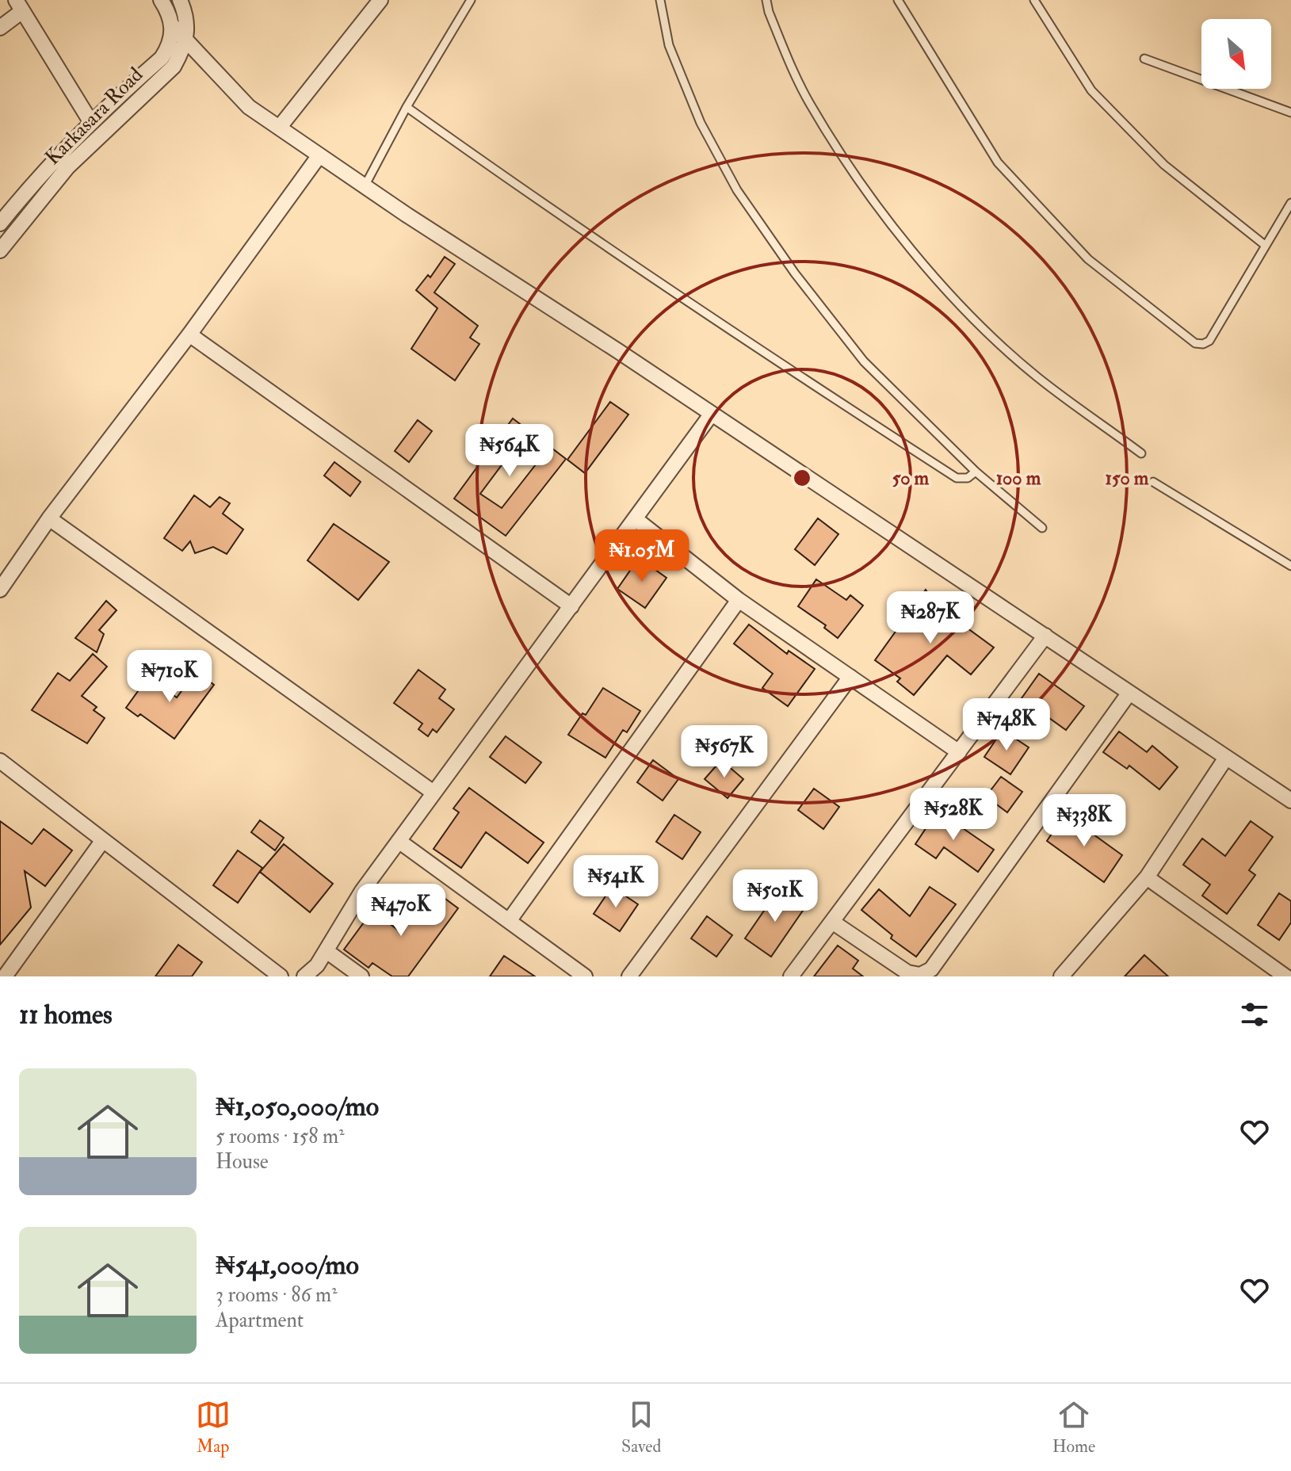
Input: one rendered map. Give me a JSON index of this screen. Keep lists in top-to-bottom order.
{
  "streets": {
    "street": ["Karkasara Road"]
  },
  "north": "bottom right",
  "page": {
    "price": [
      "₦564K",
      "₦1.05M",
      "₦287K",
      "₦710K",
      "₦748K",
      "₦567K",
      "₦528K",
      "₦338K",
      "₦541K",
      "₦501K",
      "₦470K"
    ],
    "heading": "11 homes",
    "list": [
      {
        "name": "₦1,050,000/mo",
        "note": "5 rooms · 158 m² · House"
      },
      {
        "name": "₦541,000/mo",
        "note": "3 rooms · 86 m² · Apartment"
      }
    ],
    "tabs": ["Map", "Saved", "Home"]
  },
  "rings": ["50 m", "100 m", "150 m"]
}
